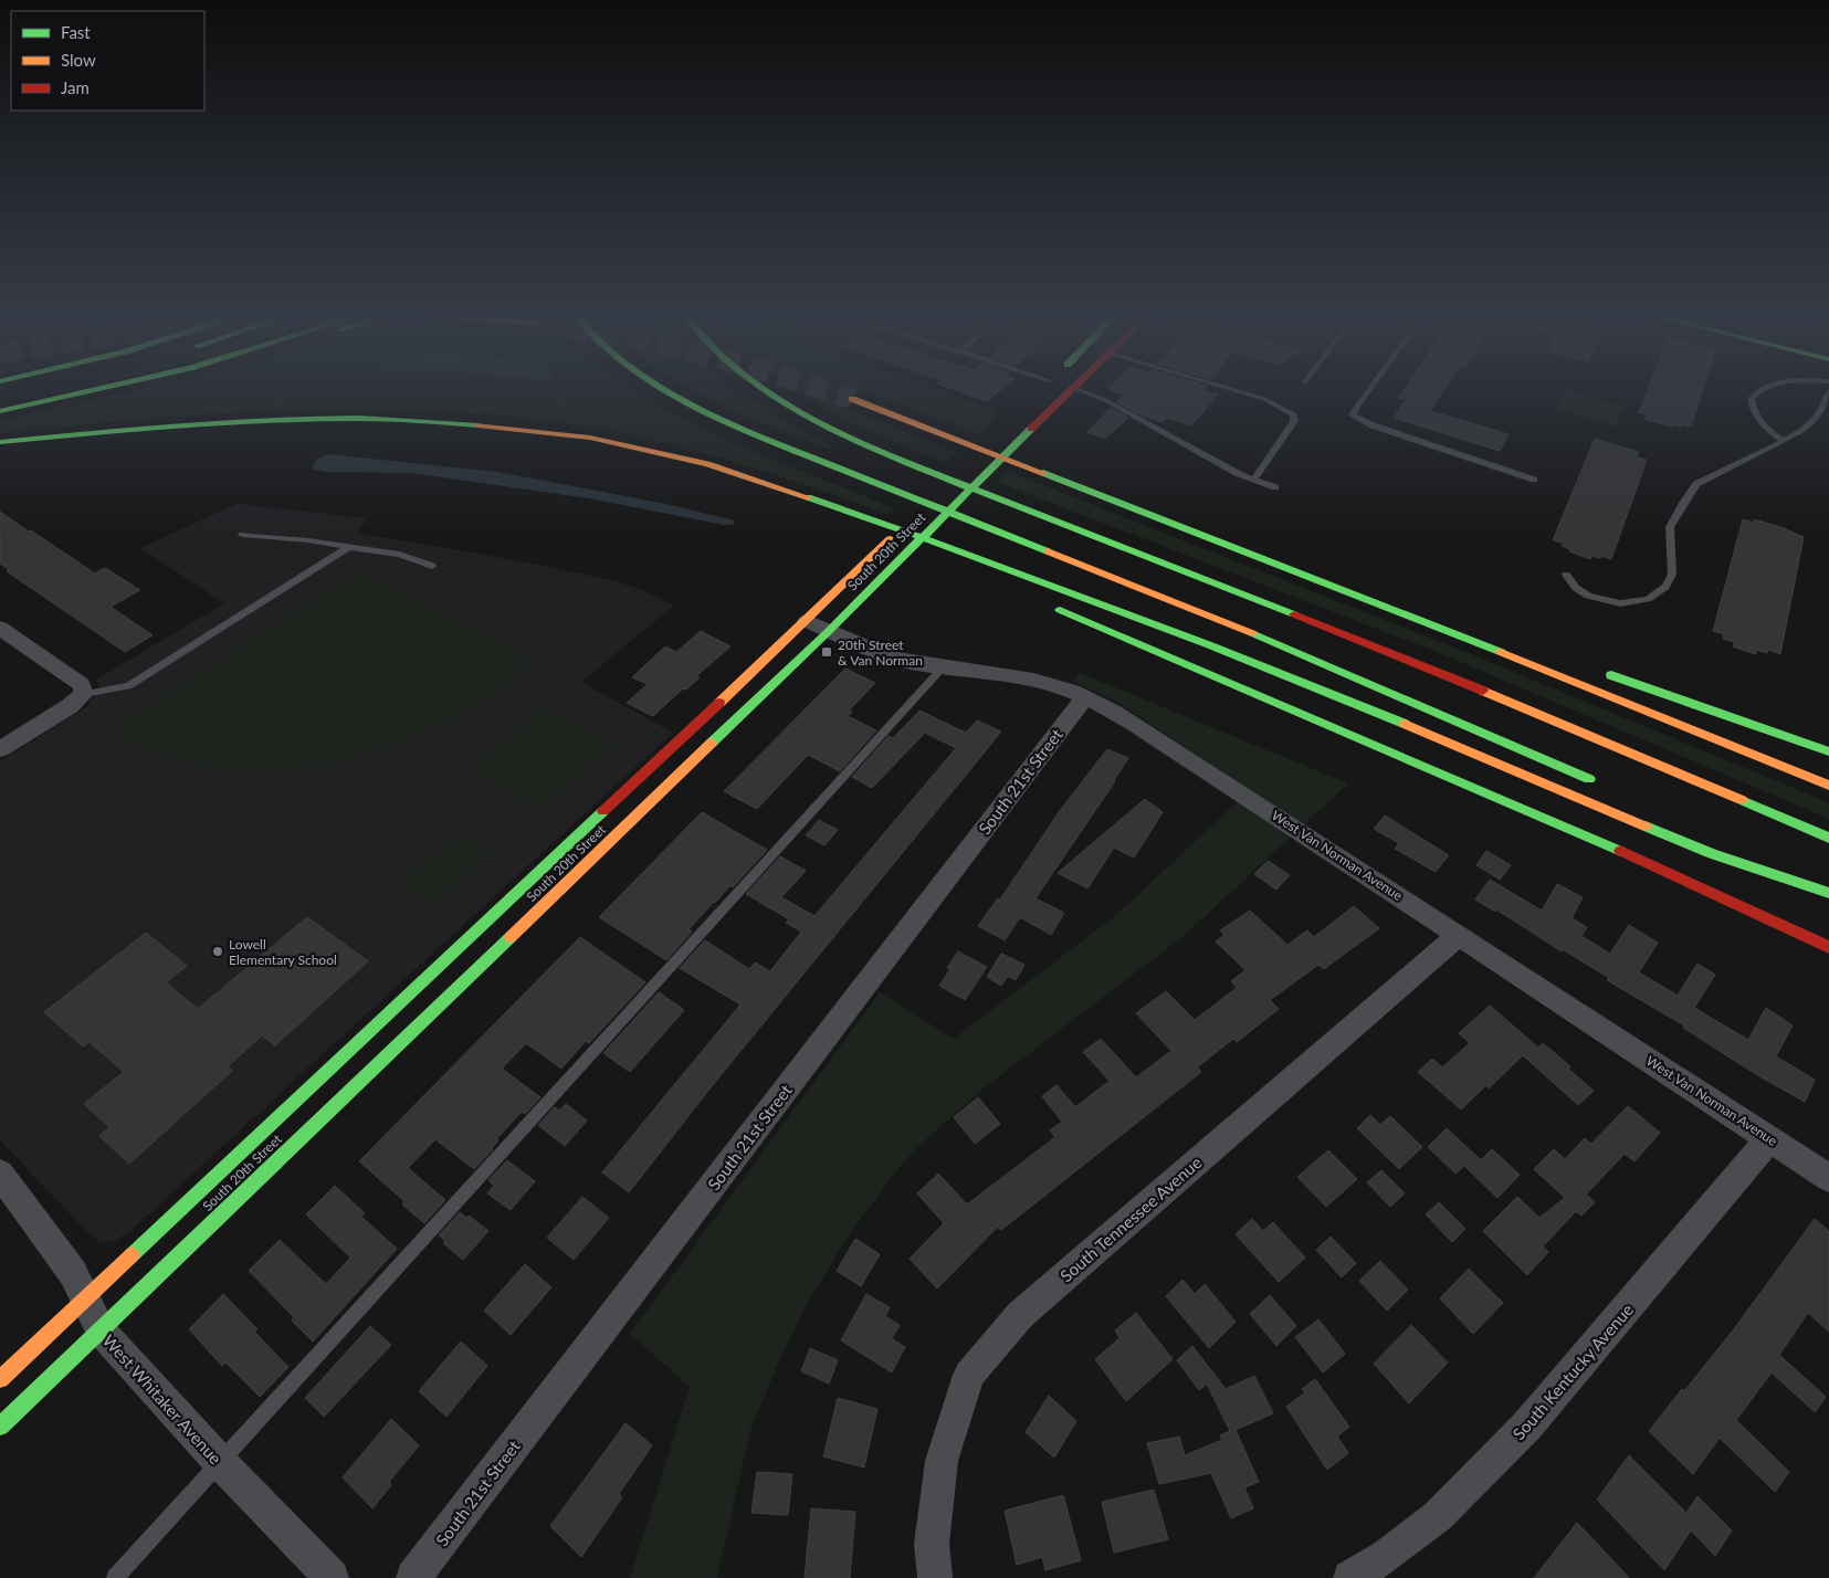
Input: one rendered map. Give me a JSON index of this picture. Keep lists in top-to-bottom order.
{
  "streets": {
    "main road": ["South 20th Street"],
    "street": [
      "South 21st Street",
      "West Van Norman Avenue",
      "South Tennessee Avenue",
      "South Kentucky Avenue",
      "West Whitaker Avenue"
    ]
  },
  "crossings": [
    ["South 20th Street", "West Van Norman Avenue"],
    ["South 20th Street", "West Whitaker Avenue"],
    ["South 21st Street", "West Van Norman Avenue"],
    ["West Van Norman Avenue", "South Tennessee Avenue"],
    ["West Van Norman Avenue", "South Kentucky Avenue"]
  ],
  "places": {
    "transit": ["20th Street & Van Norman"],
    "other": ["Lowell Elementary School"]
  },
  "legend": ["Fast", "Slow", "Jam"]
}
